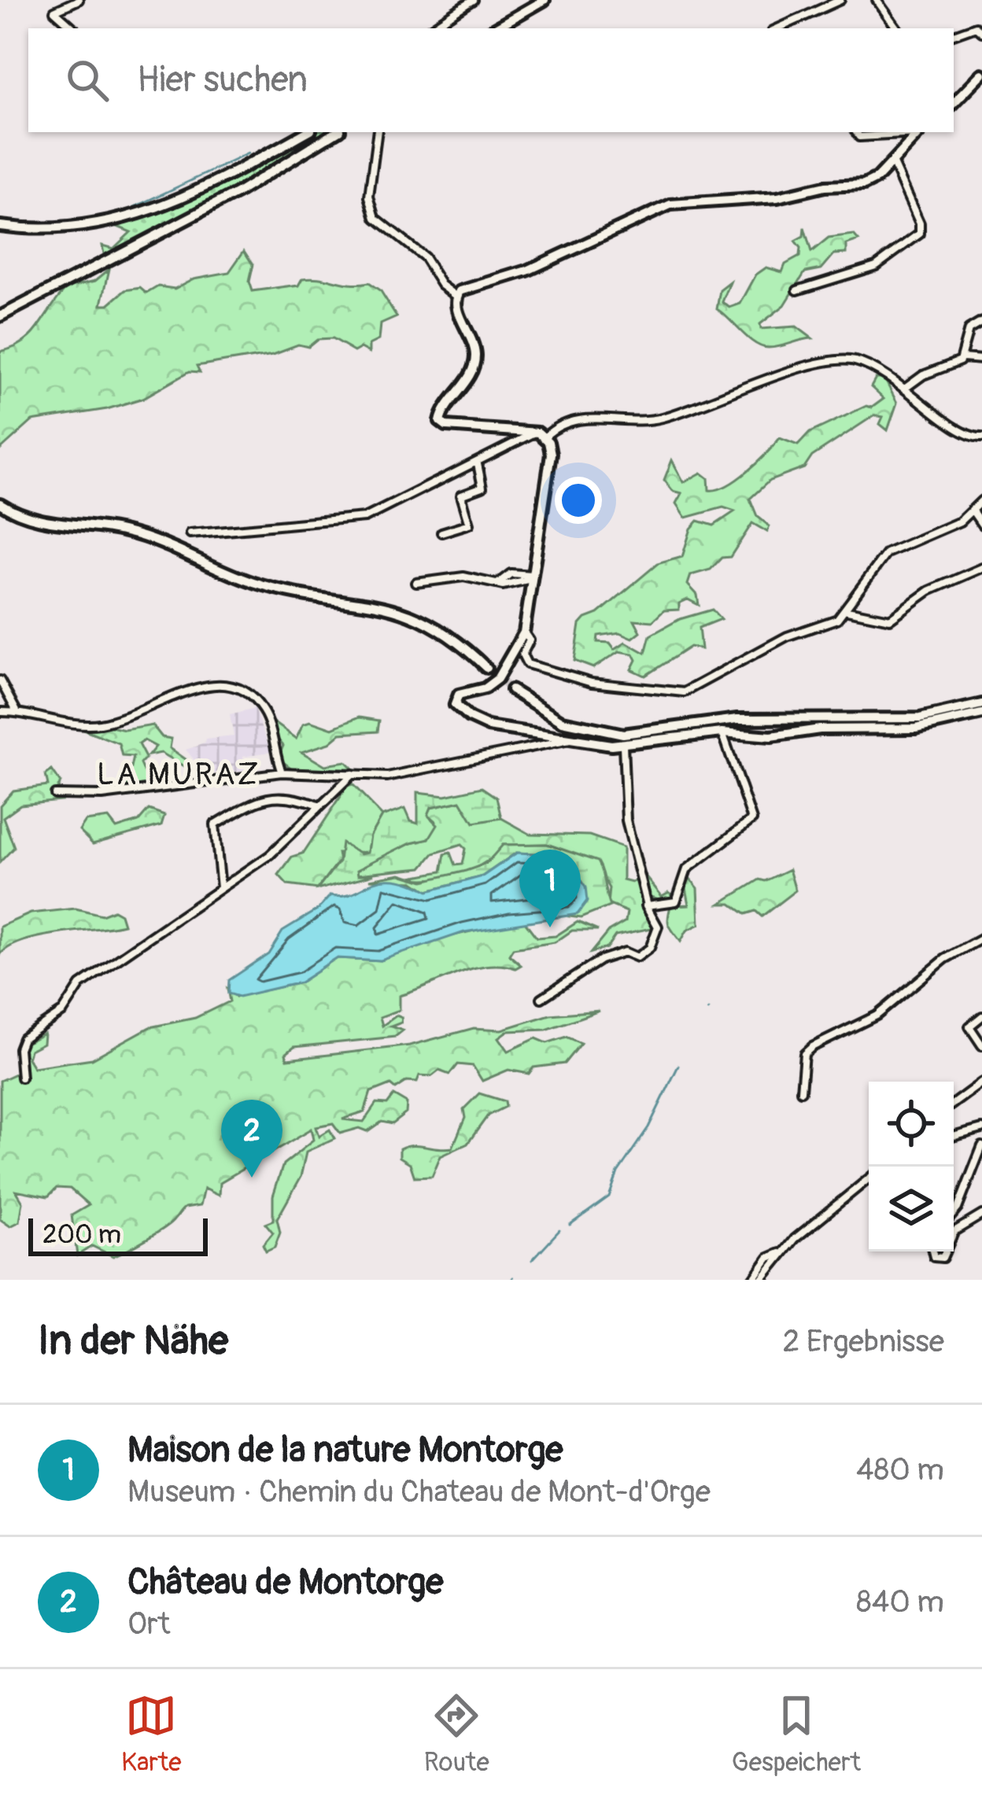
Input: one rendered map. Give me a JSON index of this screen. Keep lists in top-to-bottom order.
{
  "districts": ["LA MURAZ"],
  "scale_bar": "200 m",
  "page": {
    "search": "Hier suchen",
    "pins": ["1", "2"],
    "scale": "200 m",
    "heading": ["In der Nähe", "2 Ergebnisse"],
    "list": [
      {
        "mark": "1",
        "name": "Maison de la nature Montorge",
        "note": "Museum · Chemin du Chateau de Mont-d'Orge",
        "value": "480 m"
      },
      {
        "mark": "2",
        "name": "Château de Montorge",
        "note": "Ort",
        "value": "840 m"
      }
    ],
    "nav": ["Karte", "Route", "Gespeichert"]
  }
}
